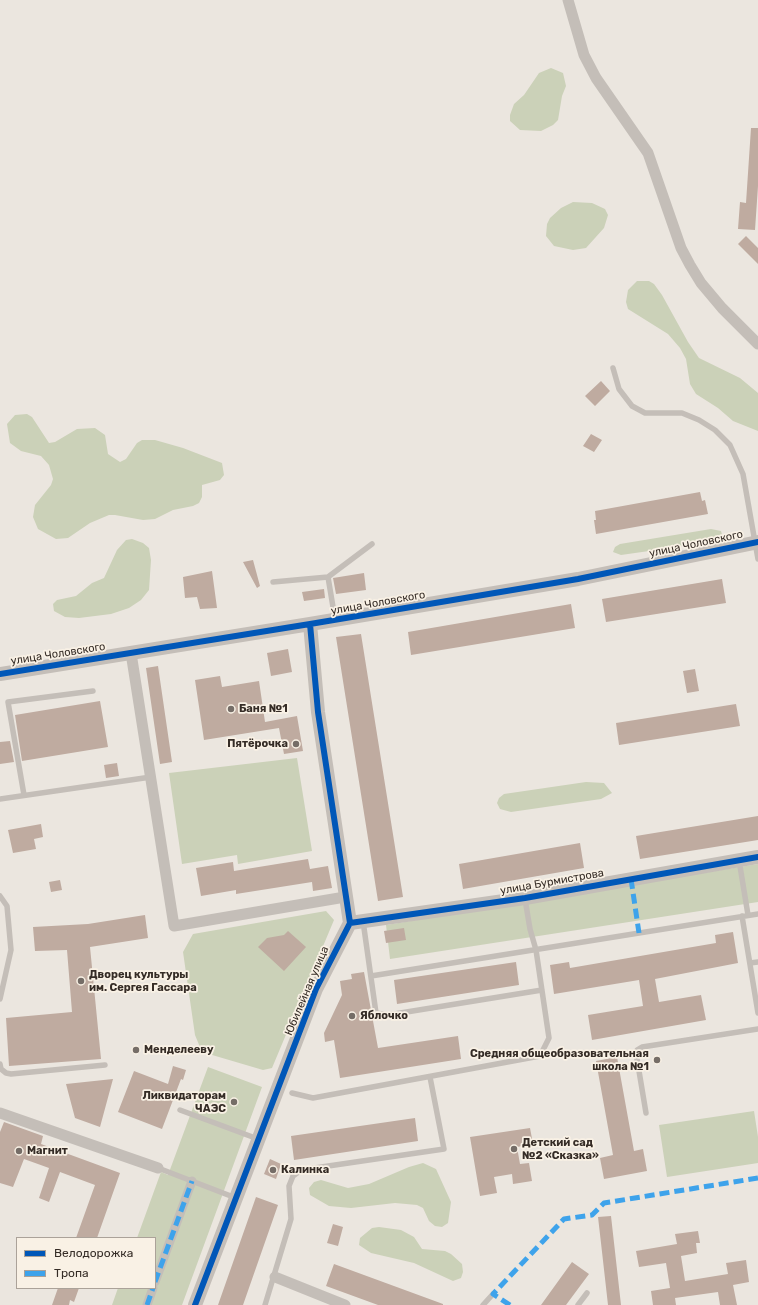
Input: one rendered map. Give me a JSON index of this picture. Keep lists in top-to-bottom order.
{
  "streets": {
    "street": ["улица Чоловского", "улица Бурмистрова", "Юбилейная улица"]
  },
  "crossings": [
    ["улица Бурмистрова", "Юбилейная улица"]
  ],
  "places": [
    "Баня №1",
    "Пятёрочка",
    "Дворец культуры им. Сергея Гассара",
    "Яблочко",
    "Менделееву",
    "Средняя общеобразовательная школа №1",
    "Ликвидаторам ЧАЭС",
    "Детский сад №2 «Сказка»",
    "Магнит",
    "Калинка"
  ],
  "legend": ["Велодорожка", "Тропа"]
}
